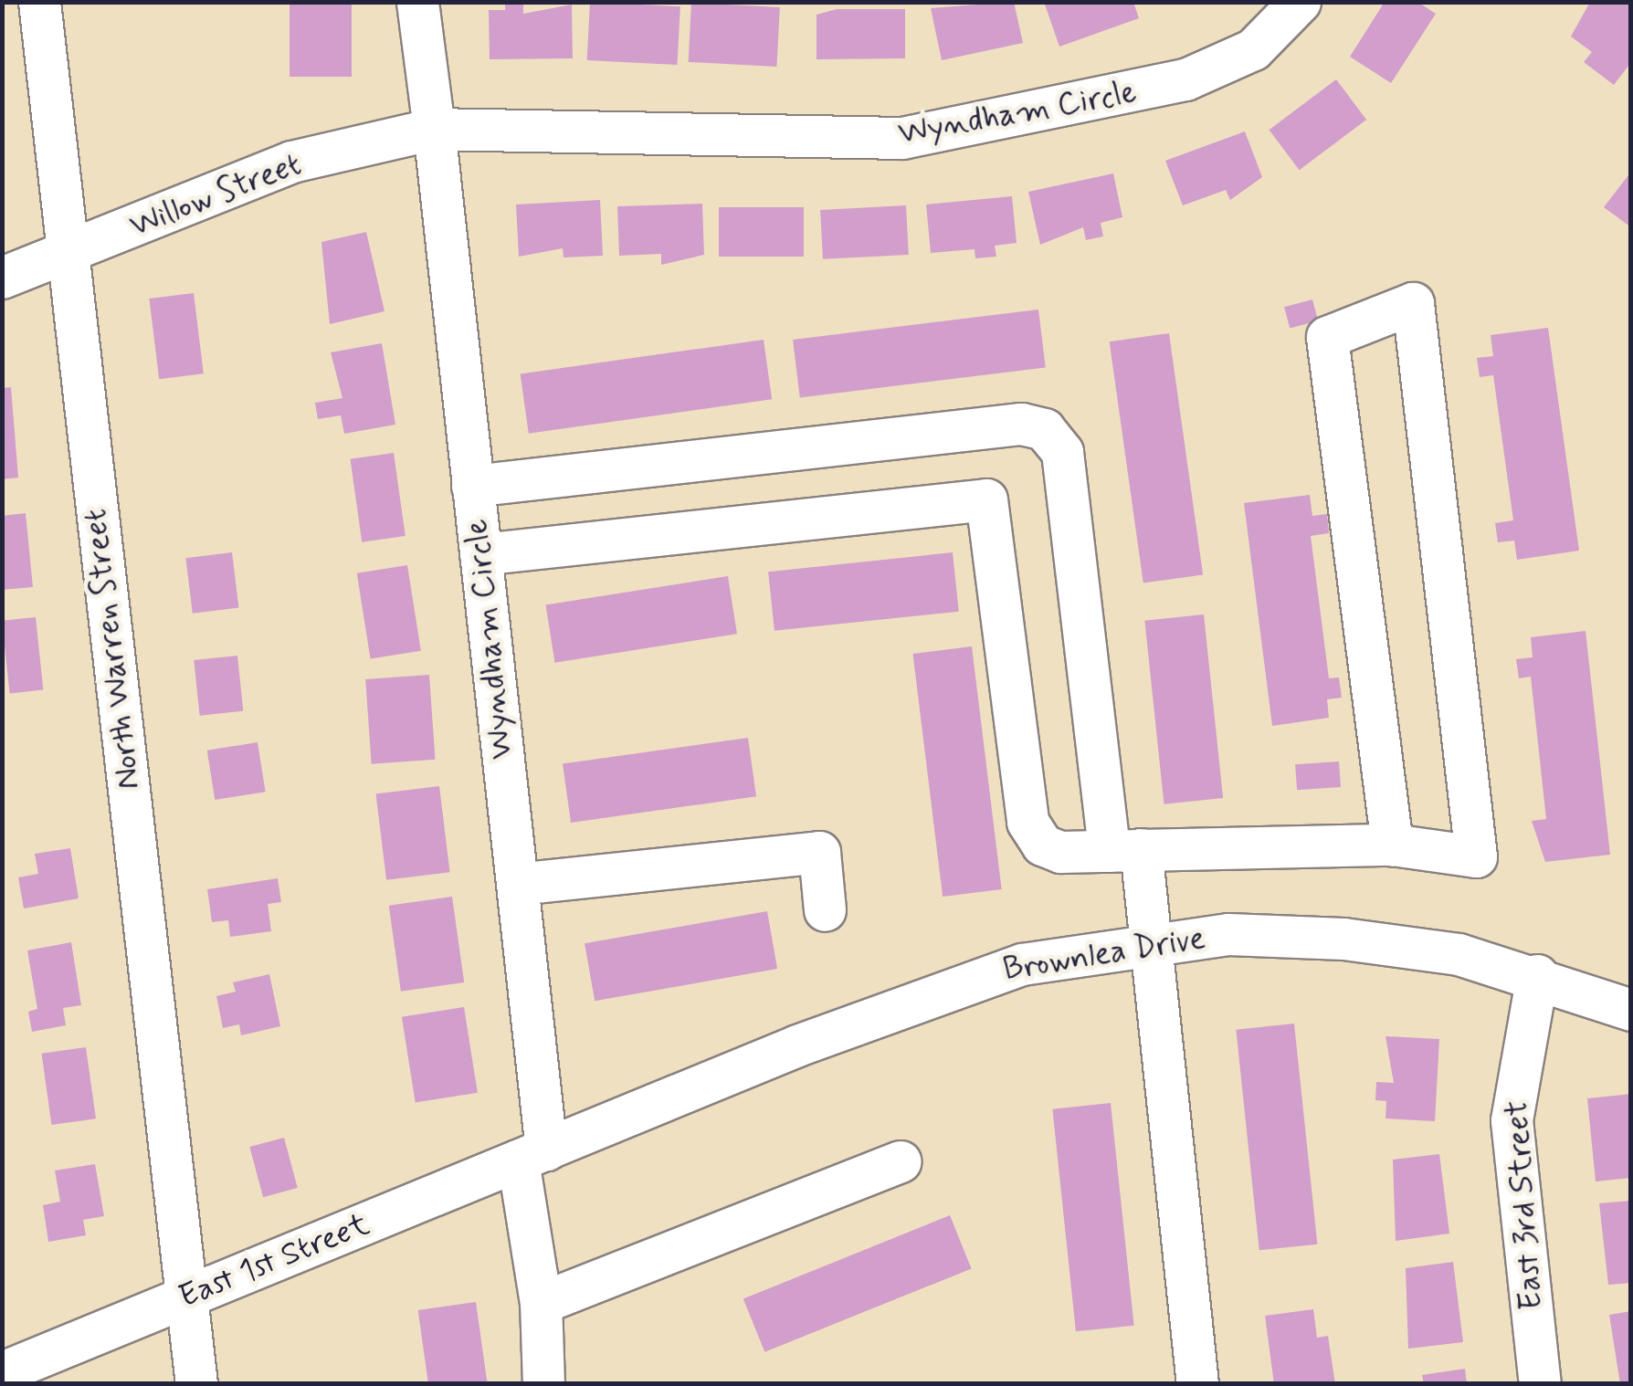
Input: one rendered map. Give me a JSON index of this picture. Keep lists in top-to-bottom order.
{
  "streets": {
    "street": [
      "Wyndham Circle",
      "Willow Street",
      "North Warren Street",
      "Brownlea Drive",
      "East 3rd Street",
      "East 1st Street"
    ]
  },
  "crossings": [
    ["Wyndham Circle", "Willow Street"],
    ["Wyndham Circle", "Brownlea Drive"],
    ["Wyndham Circle", "East 1st Street"],
    ["Willow Street", "North Warren Street"],
    ["North Warren Street", "East 1st Street"],
    ["Brownlea Drive", "East 3rd Street"],
    ["Brownlea Drive", "East 1st Street"]
  ]
}
